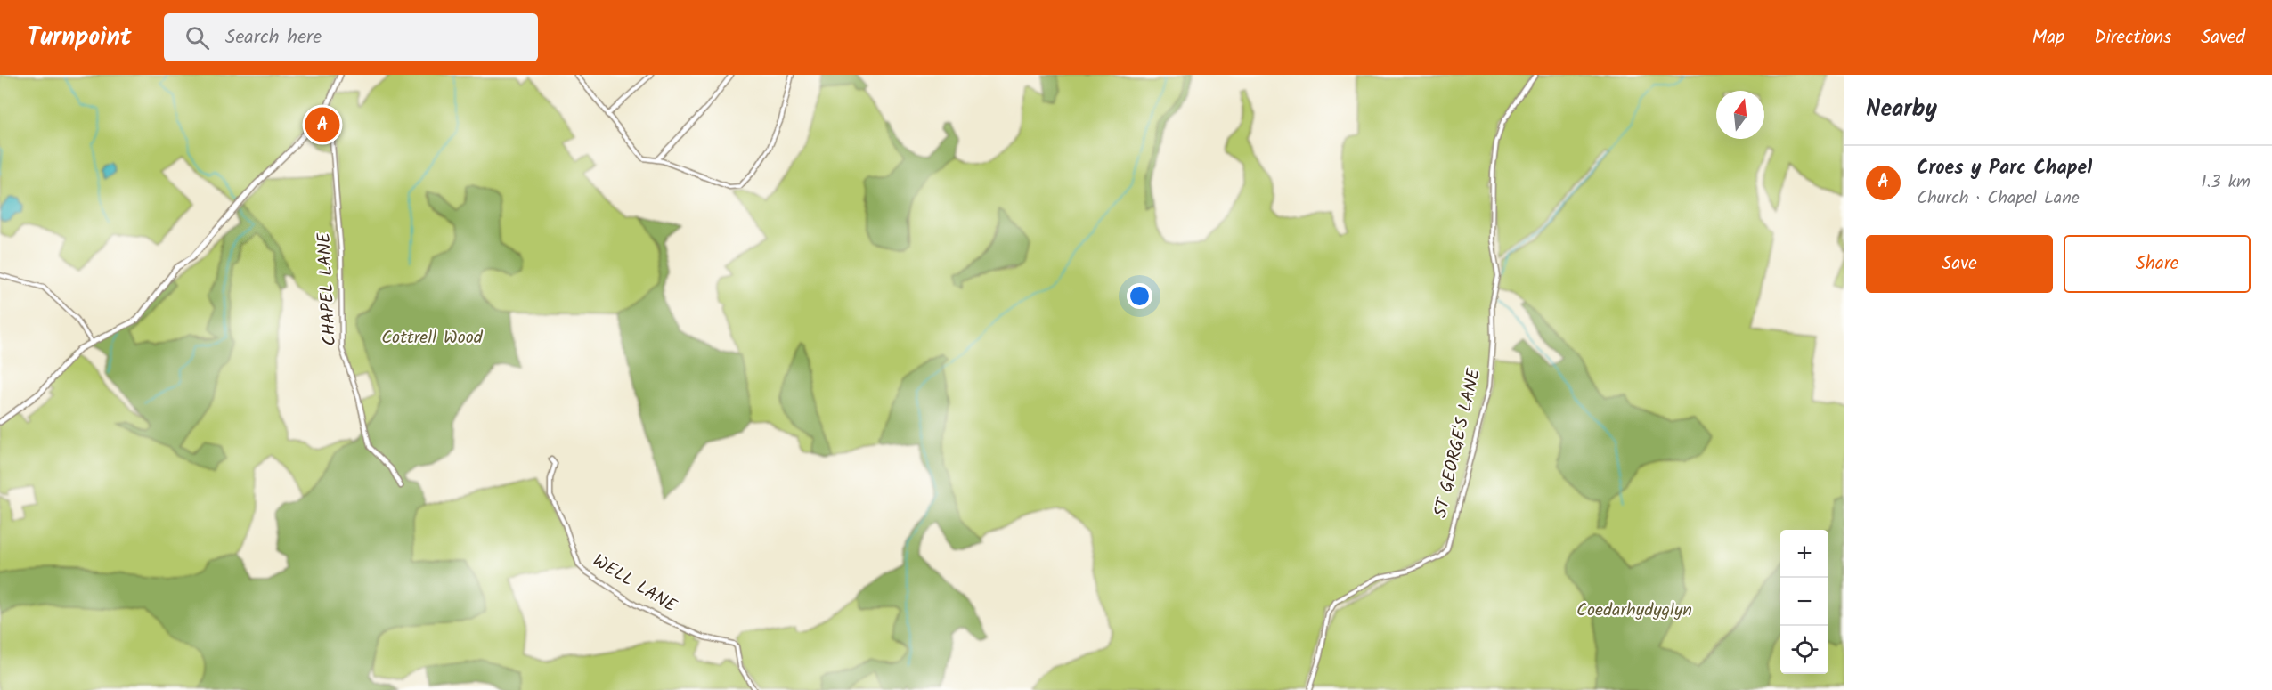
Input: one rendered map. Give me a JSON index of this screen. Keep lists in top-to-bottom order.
{
  "streets": {
    "street": ["CHAPEL LANE", "ST GEORGE'S LANE", "WELL LANE"]
  },
  "parks": ["Cottrell Wood", "Coedarhydyglyn"],
  "north": "top",
  "page": {
    "header": "Turnpoint",
    "search": "Search here",
    "nav": ["Map", "Directions", "Saved"],
    "heading": "Nearby",
    "pins": "A",
    "list": [
      {
        "mark": "A",
        "name": "Croes y Parc Chapel",
        "note": "Church · Chapel Lane",
        "value": "1.3 km"
      }
    ],
    "buttons": ["Save", "Share"],
    "map_buttons": ["+", "−"]
  }
}
